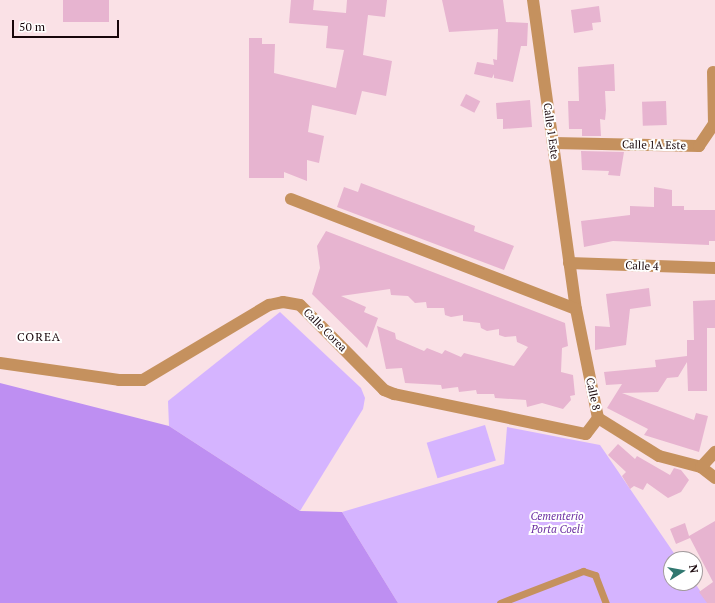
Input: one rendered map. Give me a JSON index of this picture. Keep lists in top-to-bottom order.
{
  "streets": {
    "street": [
      "Calle 1 Este",
      "Calle 1A Este",
      "Calle 4",
      "Calle Corea",
      "Calle 8"
    ]
  },
  "crossings": [
    ["Calle 1 Este", "Calle 1A Este"],
    ["Calle 1 Este", "Calle 4"],
    ["Calle 1 Este", "Calle 8"],
    ["Calle 4", "Calle 8"],
    ["Calle Corea", "Calle 8"]
  ],
  "districts": ["COREA"],
  "parks": ["Cementerio Porta Coeli"],
  "scale_bar": "50 m",
  "north": "right"
}
